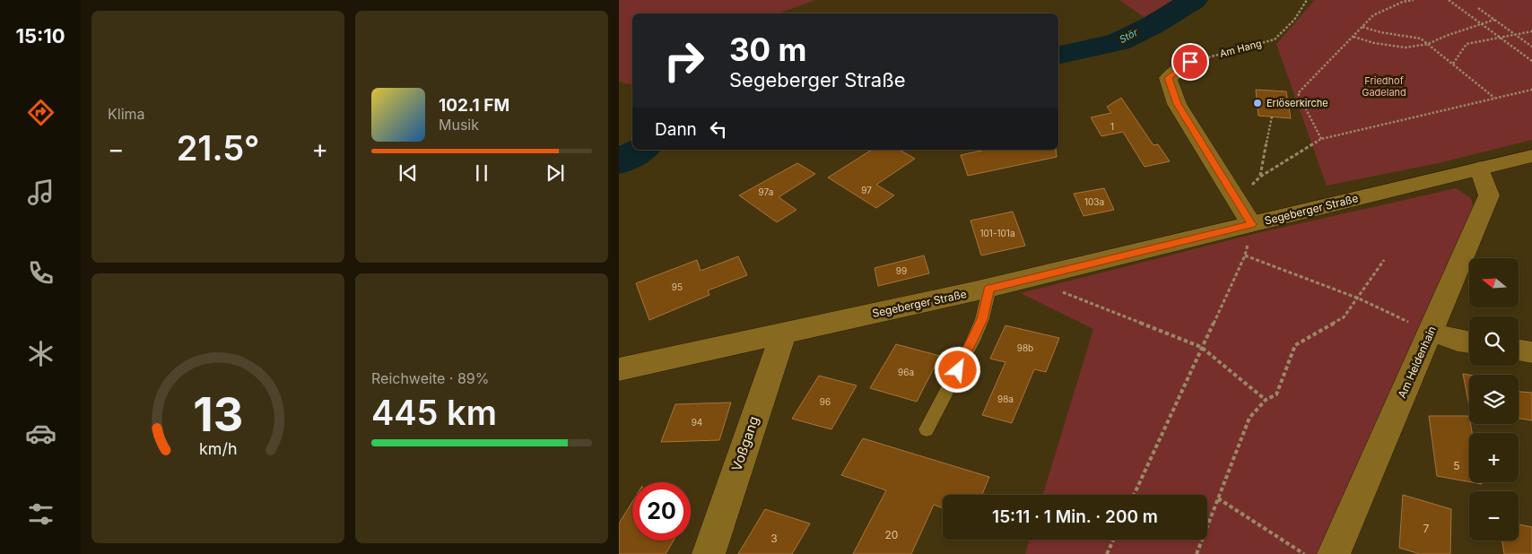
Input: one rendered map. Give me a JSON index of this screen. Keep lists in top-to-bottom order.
{
  "streets": {
    "street": ["Segeberger Straße", "Am Heldenhain", "Voßgang"],
    "path": ["Am Hang"]
  },
  "crossings": [
    ["Segeberger Straße", "Am Heldenhain"],
    ["Segeberger Straße", "Voßgang"]
  ],
  "water": ["Stör"],
  "parks": ["Friedhof Gadeland"],
  "places": ["Erlöserkirche"],
  "house_numbers": [
    "1",
    "97",
    "97a",
    "103a",
    "101-101a",
    "99",
    "95",
    "98b",
    "96a",
    "98a",
    "96",
    "94",
    "5",
    "7",
    "20",
    "3"
  ],
  "north": "left",
  "page": {
    "tabs": "15:10",
    "tile": [
      "Klima",
      ["Reichweite · 89%", "445 km"]
    ],
    "turn": ["30 m", "Segeberger Straße"],
    "song": ["102.1 FM", "Musik"],
    "then": "Dann",
    "heat": ["−", "21.5°", "+"],
    "map_buttons": ["+", "−"],
    "limit": "20",
    "trip": "15:11 · 1 Min. · 200 m",
    "gauge": ["13", "km/h"]
  }
}
